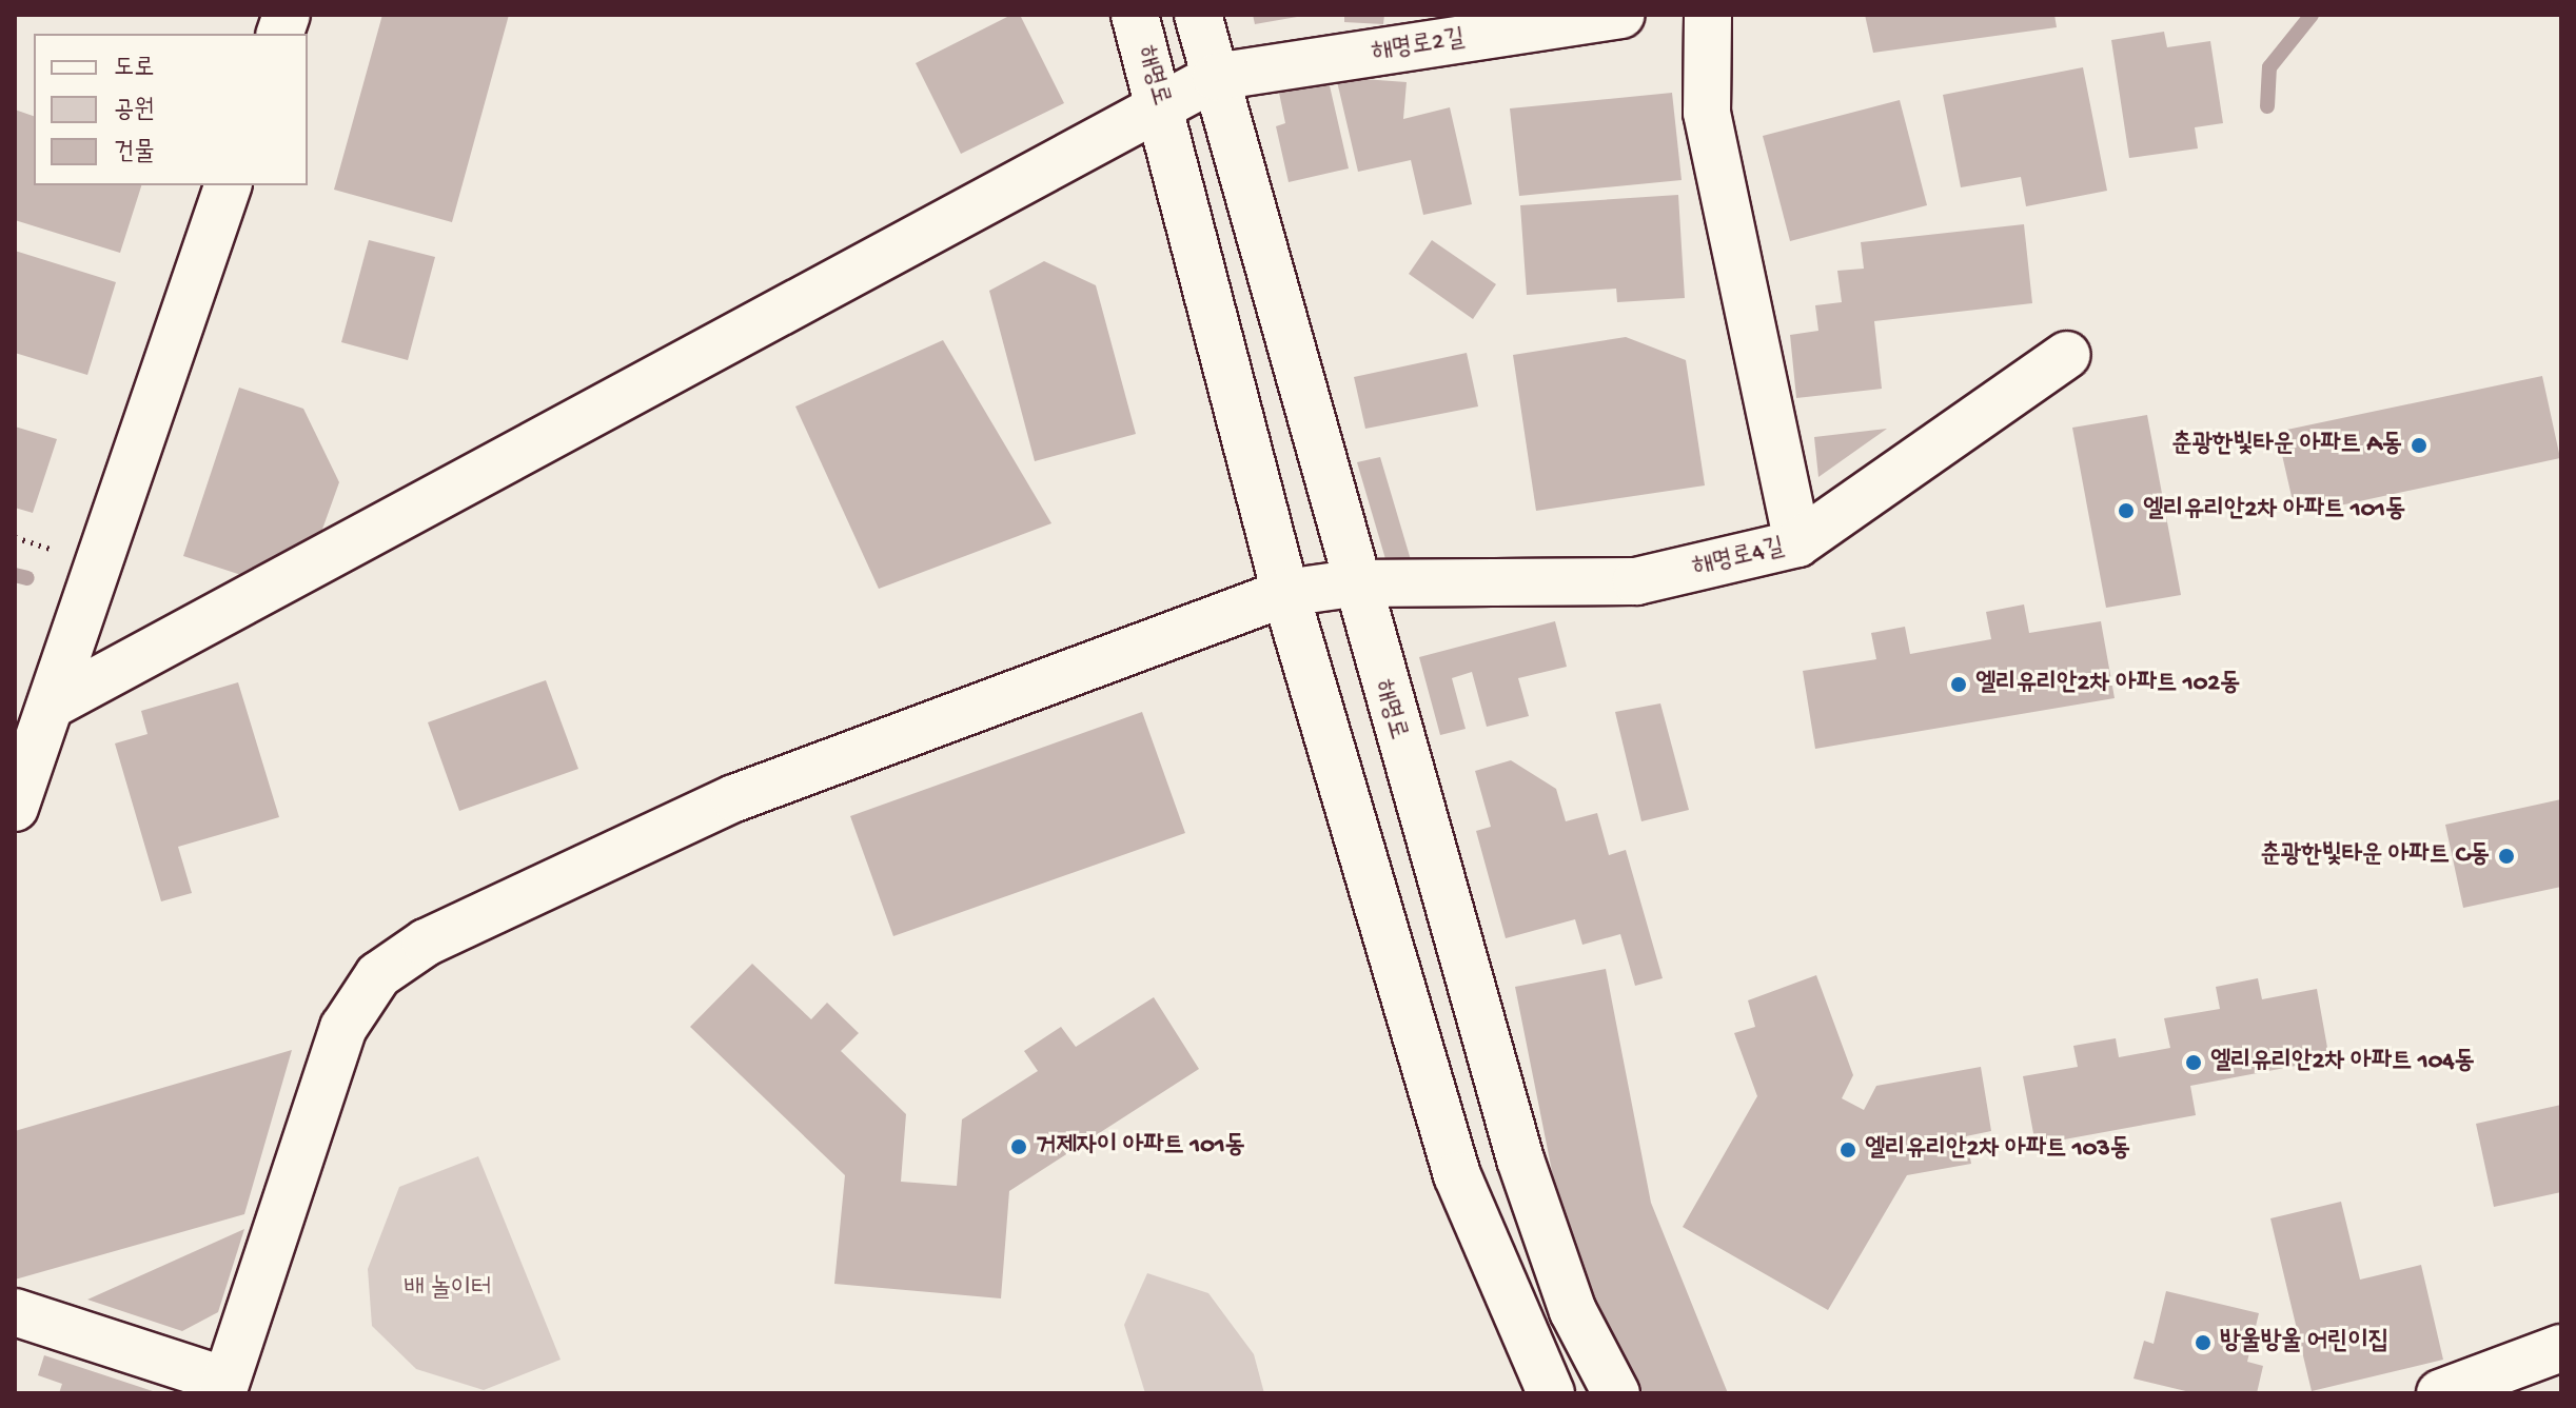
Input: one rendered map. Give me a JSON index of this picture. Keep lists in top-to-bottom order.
{
  "streets": {
    "street": ["해명로2길", "해명로", "해명로4길"]
  },
  "crossings": [
    ["해명로2길", "해명로"],
    ["해명로", "해명로4길"]
  ],
  "parks": ["배 놀이터"],
  "places": [
    "춘광한빛타운 아파트 A동",
    "엘리유리안2차 아파트 101동",
    "엘리유리안2차 아파트 102동",
    "춘광한빛타운 아파트 C동",
    "엘리유리안2차 아파트 104동",
    "거제자이 아파트 101동",
    "엘리유리안2차 아파트 103동",
    "방울방울 어린이집"
  ],
  "legend": ["도로", "공원", "건물"]
}
